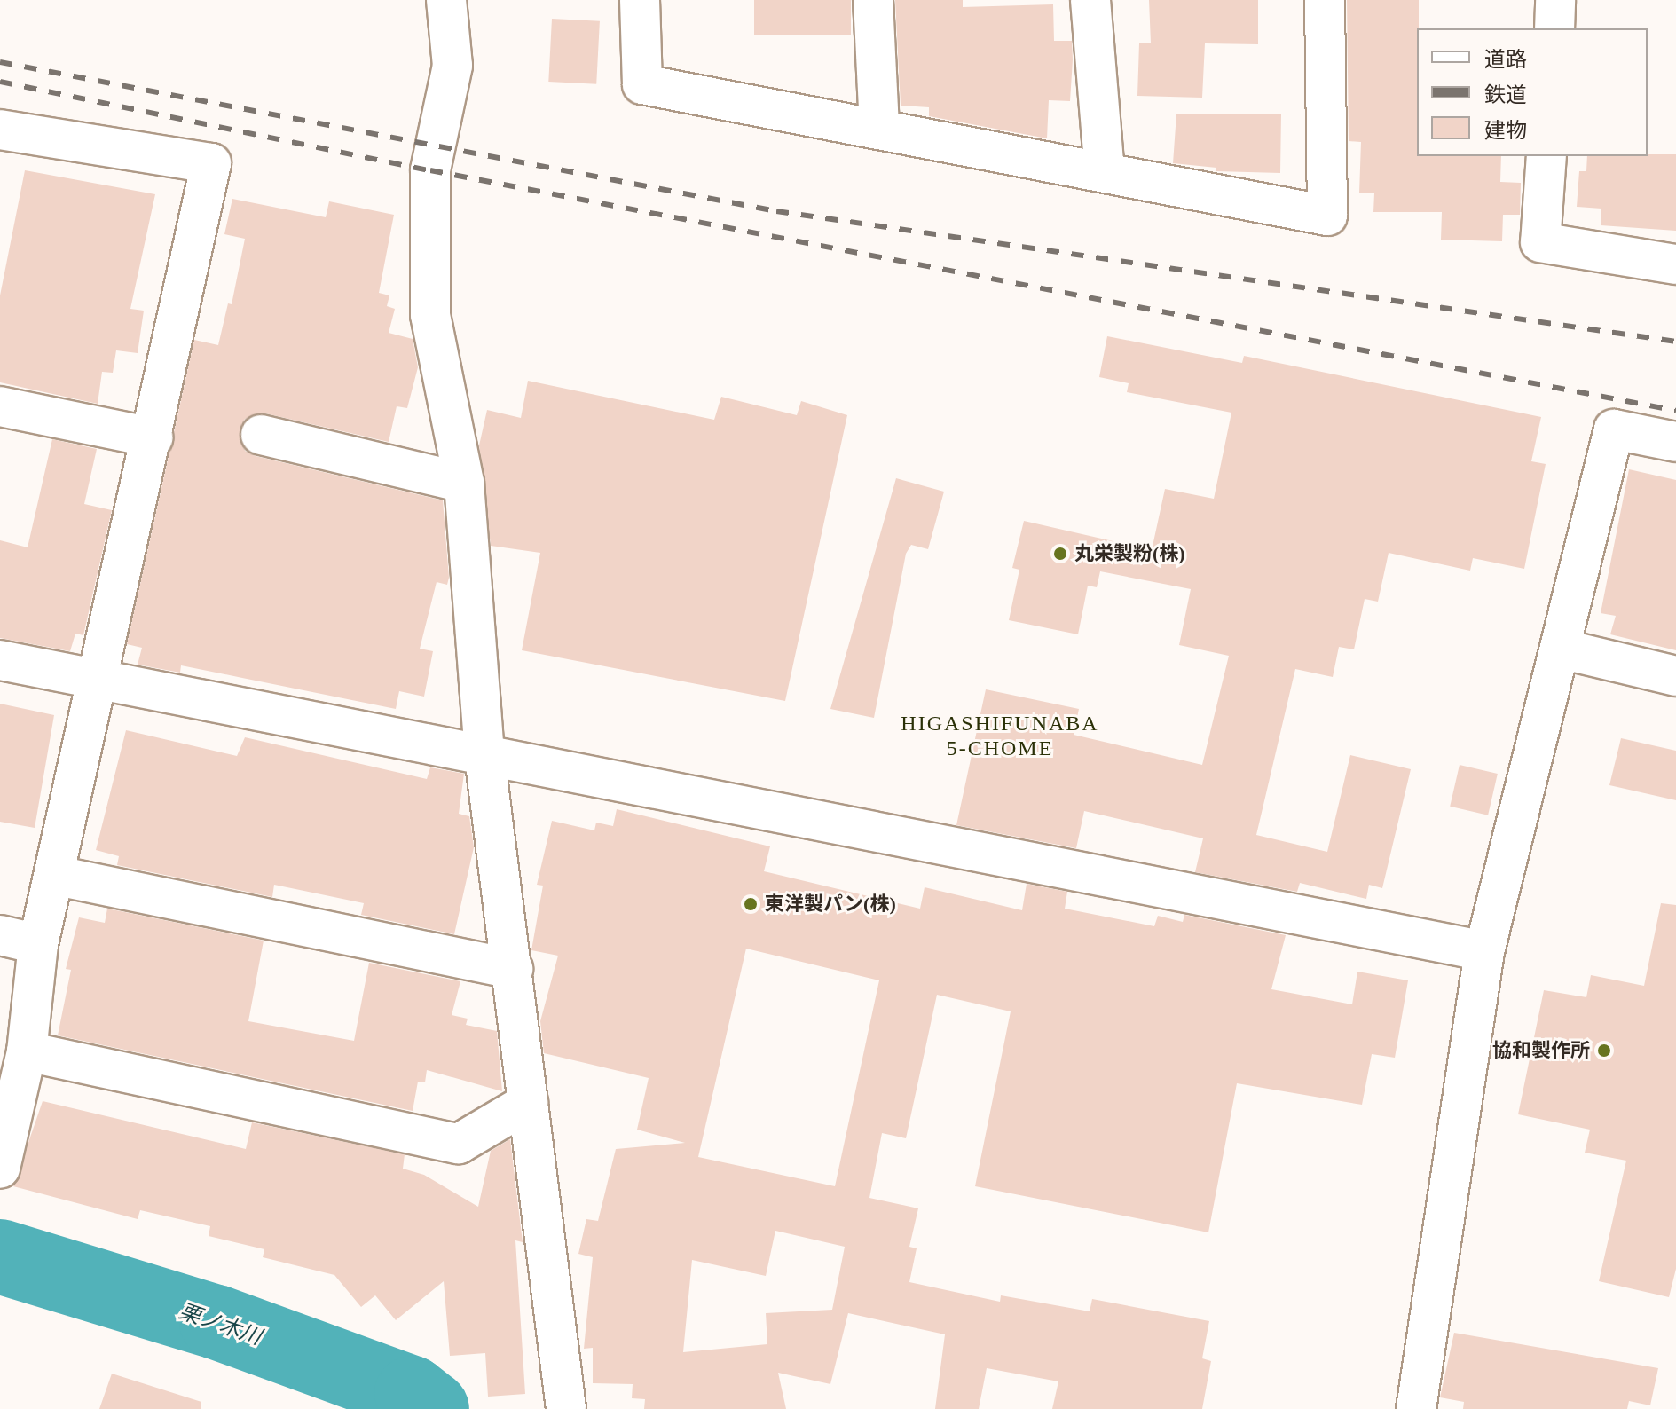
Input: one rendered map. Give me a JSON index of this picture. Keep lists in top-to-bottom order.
{
  "districts": ["HIGASHIFUNABA 5-CHOME"],
  "water": ["栗ノ木川"],
  "places": ["丸栄製粉(株)", "東洋製パン(株)", "協和製作所"],
  "legend": ["道路", "鉄道", "建物"]
}
